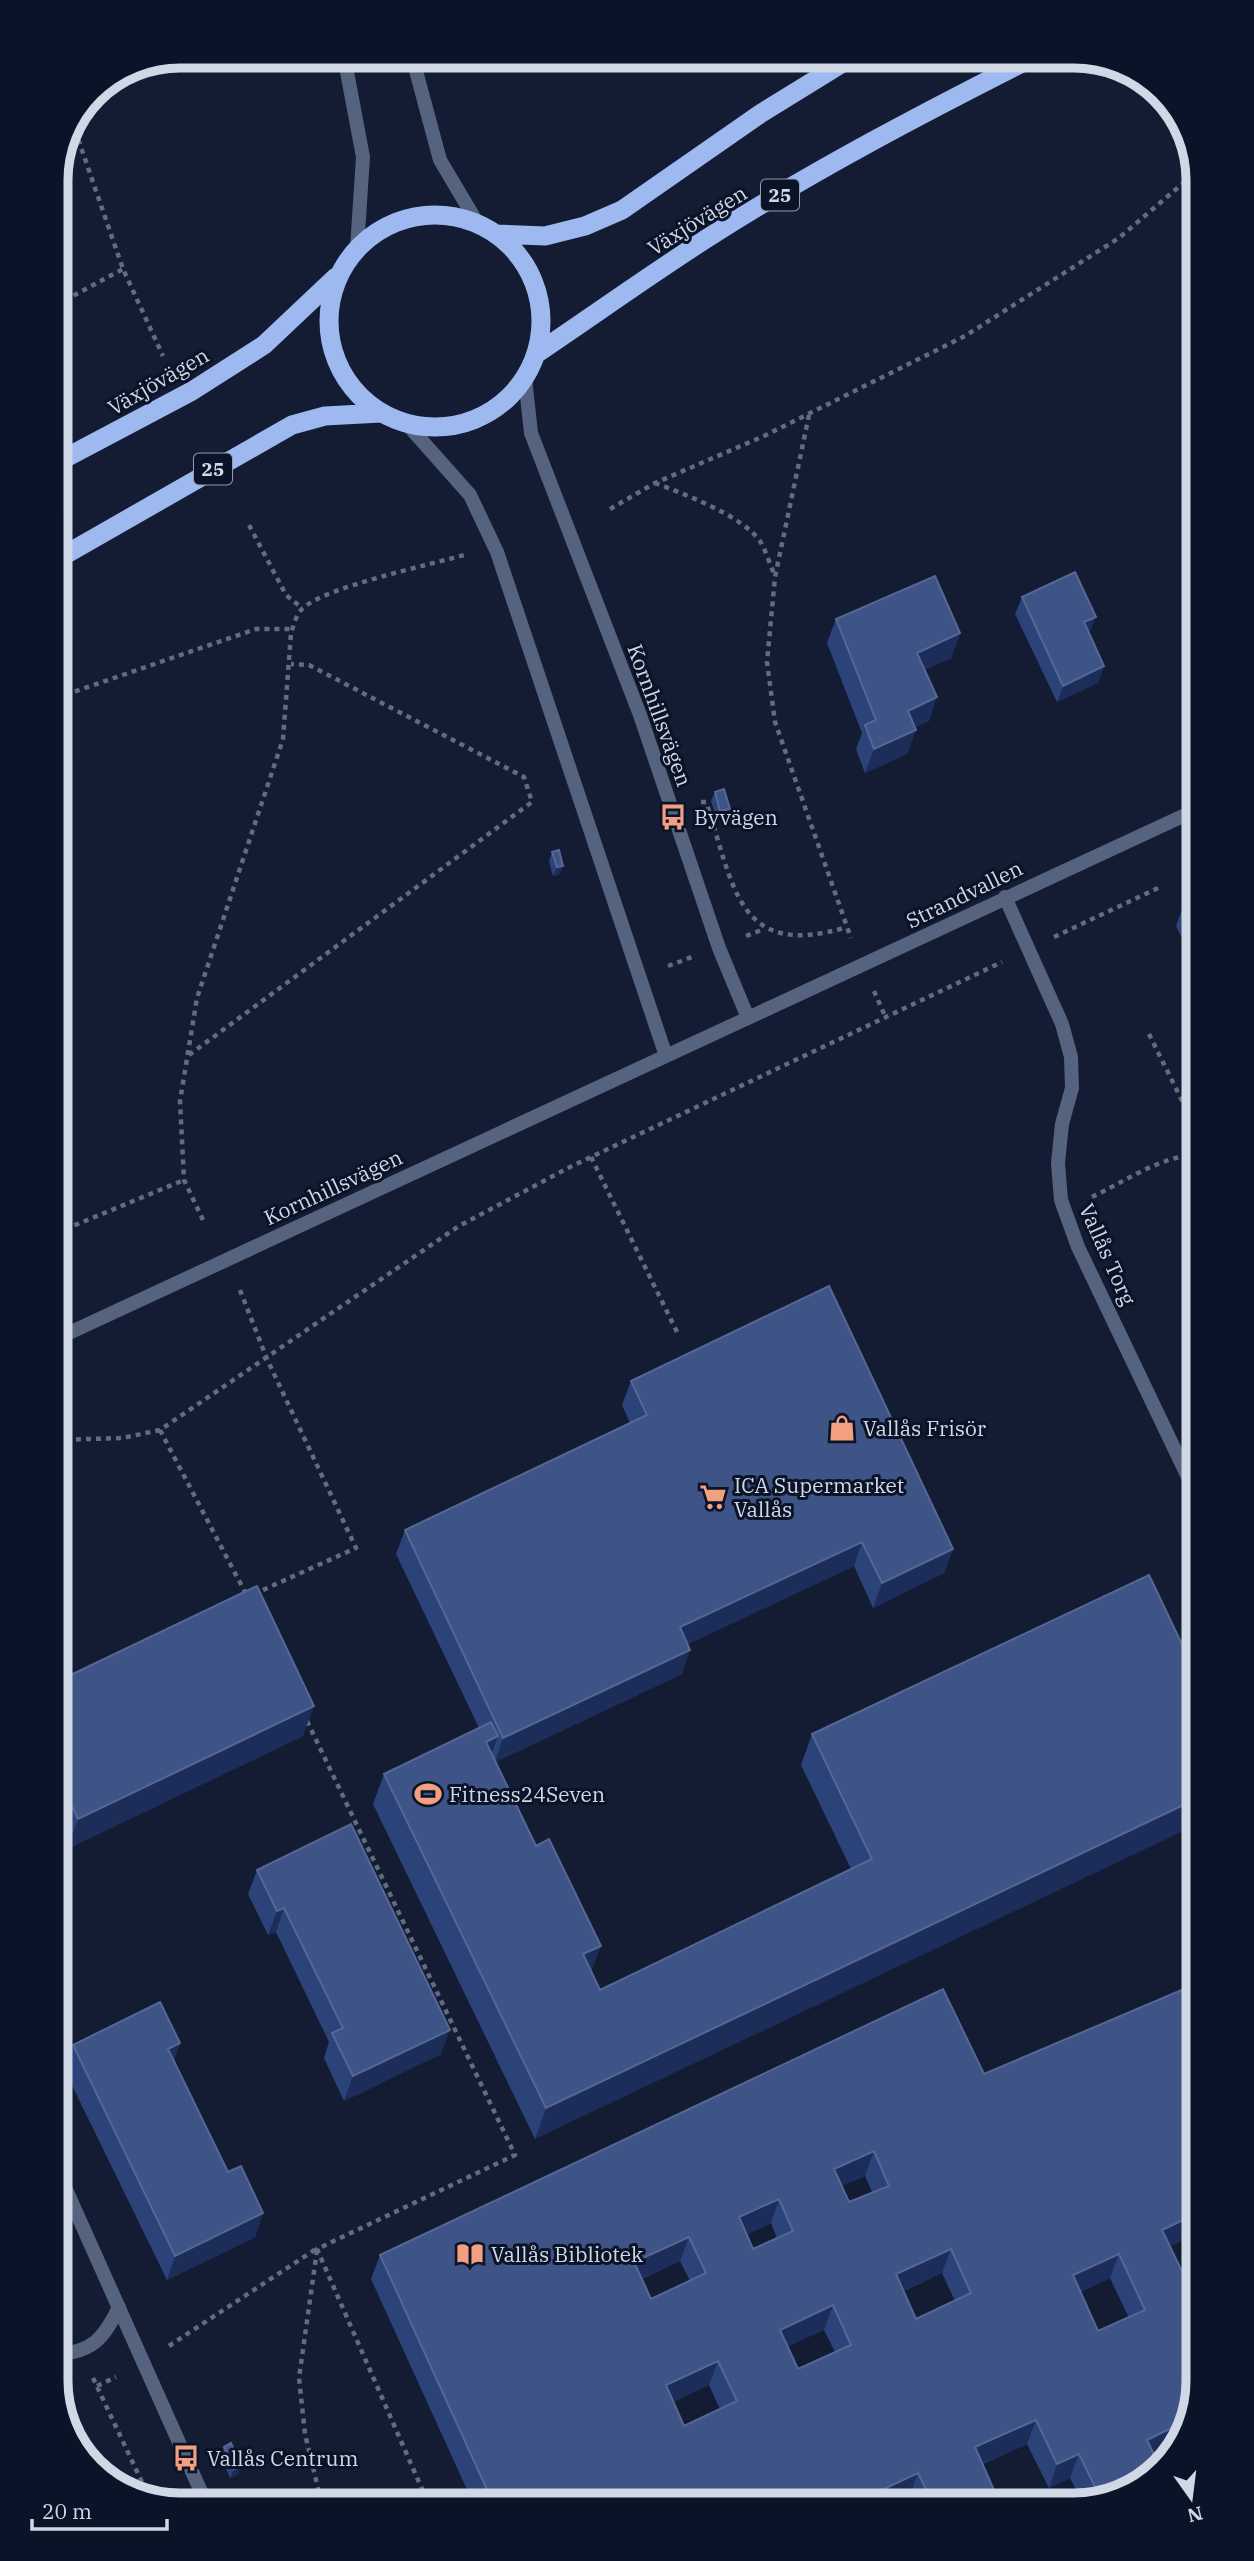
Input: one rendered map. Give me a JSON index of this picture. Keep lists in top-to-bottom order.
{
  "streets": {
    "highway": ["25", "Växjövägen"],
    "street": ["Kornhillsvägen", "Strandvallen", "Vallås Torg"]
  },
  "crossings": [
    ["Växjövägen", "Kornhillsvägen"],
    ["Kornhillsvägen", "Strandvallen"],
    ["Strandvallen", "Vallås Torg"]
  ],
  "places": {
    "bus stop": ["Byvägen", "Vallås Centrum"],
    "shop": ["Vallås Frisör"],
    "supermarket": ["ICA Supermarket Vallås"],
    "sports": ["Fitness24Seven"],
    "library": ["Vallås Bibliotek"]
  },
  "scale_bar": "20 m",
  "north": "bottom"
}
